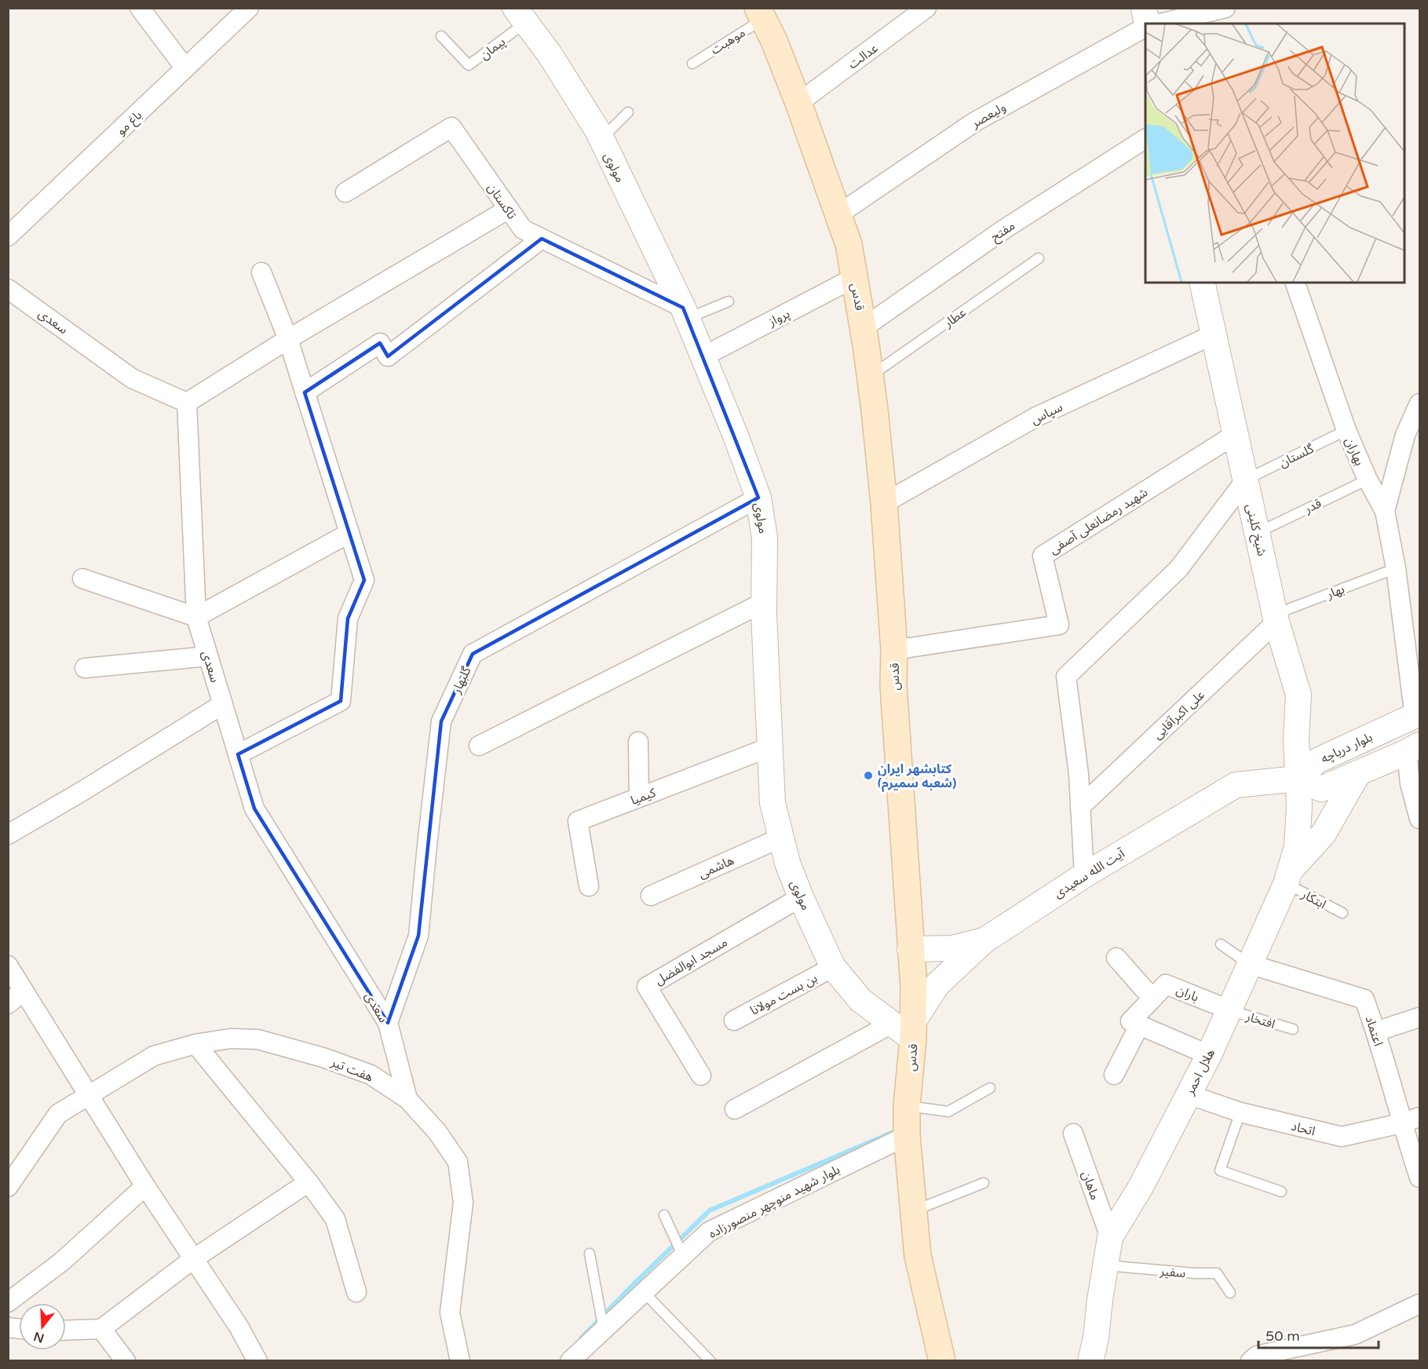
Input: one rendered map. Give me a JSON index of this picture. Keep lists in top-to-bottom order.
{
  "streets": {
    "main road": ["قدس"],
    "street": [
      "عدالت",
      "ولیعصر",
      "باغ مو",
      "مولوی",
      "تاکستان",
      "مفتح",
      "پرواز",
      "سعدی",
      "سپاس",
      "بهاران",
      "شهید رمضانعلی آصفی",
      "شیخ کلینی",
      "گلبهار",
      "علی اکبرآقایی",
      "بلوار دریاچه",
      "کیمیا",
      "هاشمی",
      "آیت الله سعیدی",
      "مسجد ابوالفضل",
      "باران",
      "بن بست مولانا",
      "اعتماد",
      "هفت تیر",
      "هلال احمر",
      "اتحاد",
      "ماهان",
      "بلوار شهید منوچهر منصورزاده"
    ],
    "lane": [
      "موهبت",
      "پیمان",
      "عطار",
      "گلستان",
      "قدر",
      "بهار",
      "ابتکار",
      "افتخار",
      "سفیر"
    ]
  },
  "crossings": [
    ["موهبت", "قدس"],
    ["پیمان", "مولوی"],
    ["عدالت", "قدس"],
    ["ولیعصر", "قدس"],
    ["مولوی", "تاکستان"],
    ["مولوی", "قدس"],
    ["مولوی", "پرواز"],
    ["مولوی", "گلبهار"],
    ["مولوی", "کیمیا"],
    ["مولوی", "هاشمی"],
    ["مولوی", "آیت الله سعیدی"],
    ["مولوی", "مسجد ابوالفضل"],
    ["مولوی", "بن بست مولانا"],
    ["مفتح", "قدس"],
    ["قدس", "پرواز"],
    ["قدس", "عطار"],
    ["قدس", "سپاس"],
    ["قدس", "شهید رمضانعلی آصفی"],
    ["قدس", "آیت الله سعیدی"],
    ["قدس", "بلوار شهید منوچهر منصورزاده"],
    ["سعدی", "گلبهار"],
    ["سعدی", "هفت تیر"],
    ["سپاس", "شیخ کلینی"],
    ["بهاران", "گلستان"],
    ["بهاران", "قدر"],
    ["گلستان", "شیخ کلینی"],
    ["قدر", "شیخ کلینی"],
    ["شهید رمضانعلی آصفی", "شیخ کلینی"],
    ["شیخ کلینی", "بهار"],
    ["شیخ کلینی", "علی اکبرآقایی"],
    ["شیخ کلینی", "بلوار دریاچه"],
    ["شیخ کلینی", "آیت الله سعیدی"],
    ["شیخ کلینی", "هلال احمر"],
    ["بهار", "علی اکبرآقایی"],
    ["بلوار دریاچه", "آیت الله سعیدی"],
    ["بلوار دریاچه", "هلال احمر"],
    ["آیت الله سعیدی", "هلال احمر"],
    ["ابتکار", "هلال احمر"],
    ["باران", "افتخار"],
    ["باران", "هلال احمر"],
    ["افتخار", "هلال احمر"],
    ["اعتماد", "هلال احمر"],
    ["اعتماد", "اتحاد"],
    ["هلال احمر", "اتحاد"],
    ["هلال احمر", "ماهان"],
    ["هلال احمر", "سفیر"]
  ],
  "places": ["کتابشهر ایران (شعبه سمیرم)"],
  "scale_bar": "50 m",
  "north": "bottom"
}
